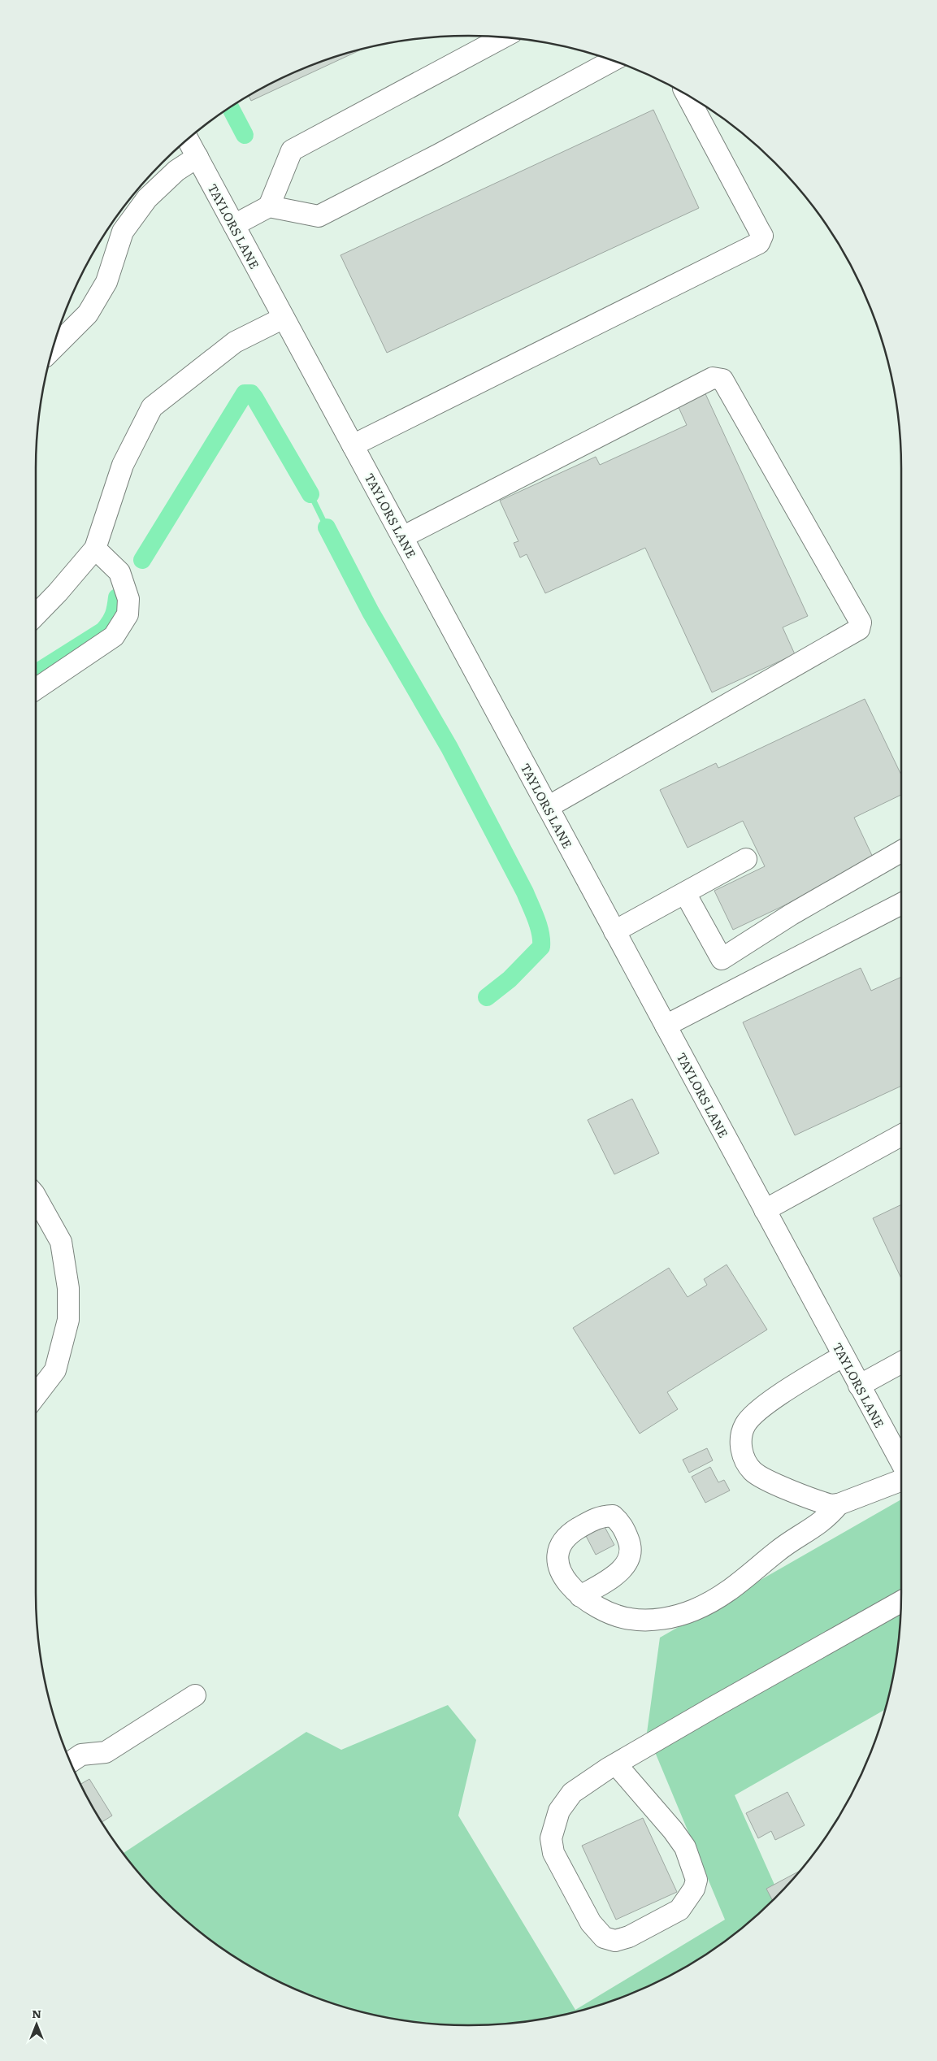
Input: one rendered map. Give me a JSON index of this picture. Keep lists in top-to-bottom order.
{
  "streets": {
    "street": ["TAYLORS LANE"]
  },
  "north": "top"
}
